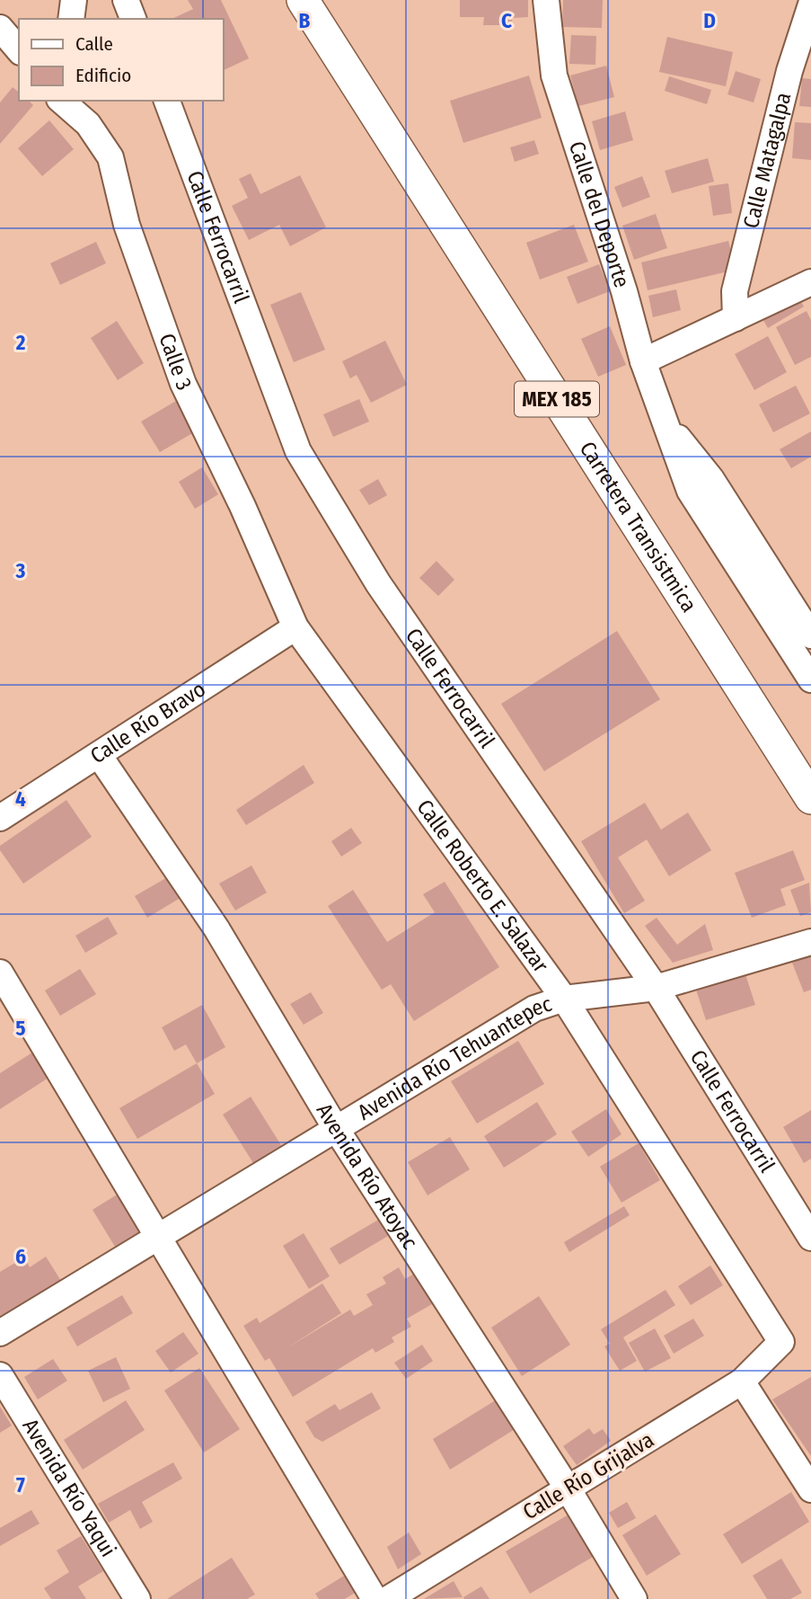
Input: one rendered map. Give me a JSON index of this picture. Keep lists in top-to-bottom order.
{
  "streets": {
    "main road": ["MEX 185", "Carretera Transistmica"],
    "street": [
      "Calle Matagalpa",
      "Calle del Deporte",
      "Calle Ferrocarril",
      "Calle 3",
      "Calle Río Bravo",
      "Calle Roberto E. Salazar",
      "Avenida Río Tehuantepec",
      "Avenida Río Atoyac",
      "Calle Río Grijalva",
      "Avenida Río Yaqui"
    ]
  },
  "crossings": [
    ["Calle Ferrocarril", "Avenida Río Tehuantepec"],
    ["Calle 3", "Calle Río Bravo"],
    ["Calle 3", "Calle Roberto E. Salazar"],
    ["Calle Río Bravo", "Calle Roberto E. Salazar"],
    ["Calle Río Bravo", "Avenida Río Atoyac"],
    ["Calle Roberto E. Salazar", "Avenida Río Tehuantepec"],
    ["Calle Roberto E. Salazar", "Calle Río Grijalva"],
    ["Avenida Río Tehuantepec", "Avenida Río Atoyac"],
    ["Avenida Río Atoyac", "Calle Río Grijalva"]
  ],
  "legend": ["Calle", "Edificio"],
  "grid": {
    "columns": ["B", "C", "D"],
    "rows": [
      "2",
      "3",
      "4",
      "5",
      "6",
      "7"
    ]
  }
}
